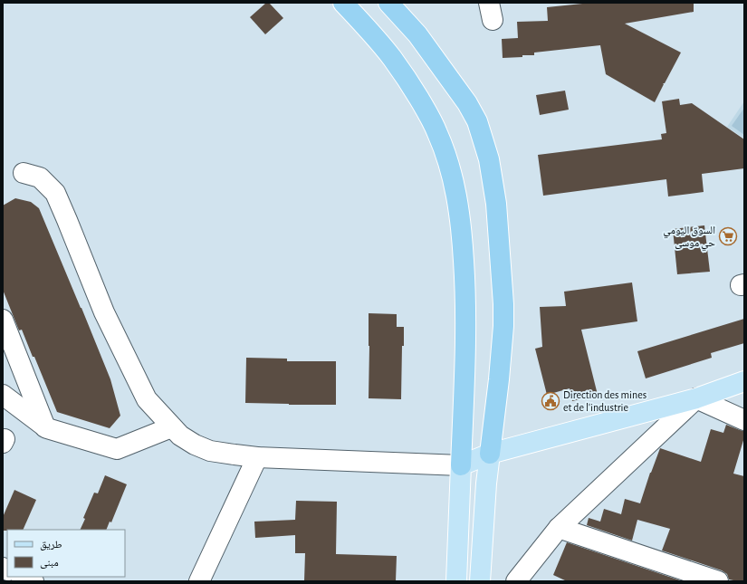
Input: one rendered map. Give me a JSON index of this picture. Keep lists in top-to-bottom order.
{
  "places": {
    "supermarket": ["السوق اليومي حي موسى"],
    "public building": ["Direction des mines et de l'industrie"]
  },
  "legend": ["طريق", "مبنى"]
}
